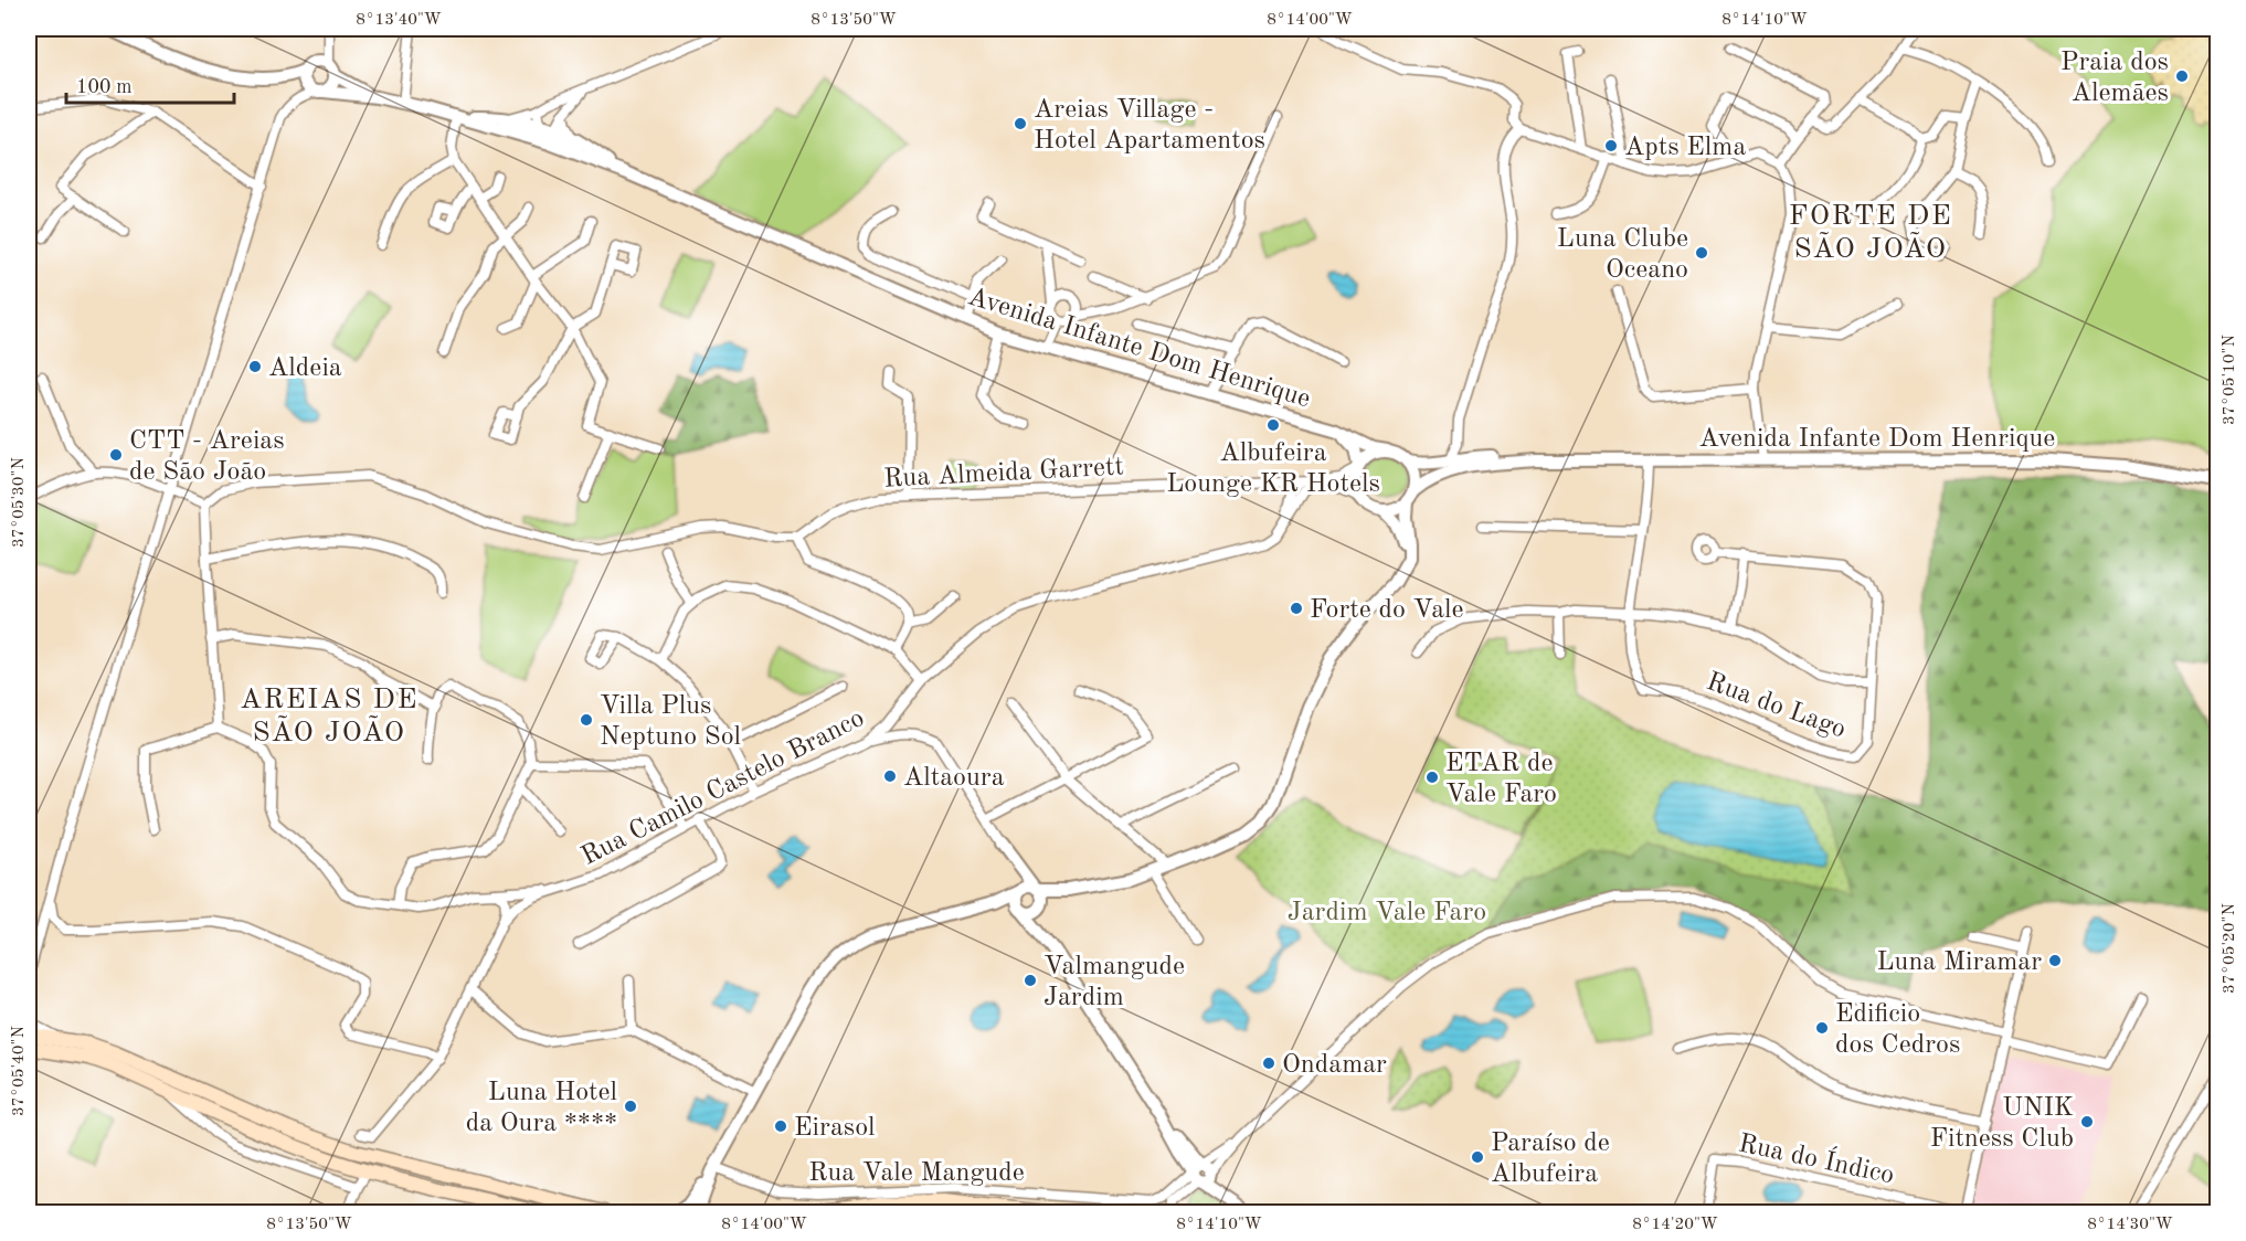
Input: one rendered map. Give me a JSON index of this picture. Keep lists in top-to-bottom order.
{
  "streets": {
    "street": [
      "Avenida Infante Dom Henrique",
      "Rua Almeida Garrett",
      "Rua do Lago",
      "Rua Camilo Castelo Branco",
      "Rua do Índico",
      "Rua Vale Mangude"
    ]
  },
  "crossings": [
    ["Avenida Infante Dom Henrique", "Rua Almeida Garrett"],
    ["Avenida Infante Dom Henrique", "Rua do Lago"],
    ["Rua Almeida Garrett", "Rua Camilo Castelo Branco"]
  ],
  "districts": ["FORTE DE SÃO JOÃO", "AREIAS DE SÃO JOÃO"],
  "parks": ["Jardim Vale Faro"],
  "places": [
    "Praia dos Alemães",
    "Areias Village - Hotel Apartamentos",
    "Apts Elma",
    "Luna Clube Oceano",
    "Aldeia",
    "Albufeira Lounge KR Hotels",
    "CTT - Areias de São João",
    "Forte do Vale",
    "Villa Plus Neptuno Sol",
    "Altaoura",
    "ETAR de Vale Faro",
    "Luna Miramar",
    "Valmangude Jardim",
    "Edificio dos Cedros",
    "Ondamar",
    "Luna Hotel da Oura ****",
    "UNIK Fitness Club",
    "Eirasol",
    "Paraíso de Albufeira"
  ],
  "scale_bar": "100 m",
  "coordinates": [
    "8°13'40\"W",
    "8°13'50\"W",
    "8°14'00\"W",
    "8°14'10\"W",
    "37°05'10\"N",
    "37°05'30\"N",
    "37°05'20\"N",
    "37°05'40\"N",
    "8°14'20\"W",
    "8°14'30\"W"
  ]
}
